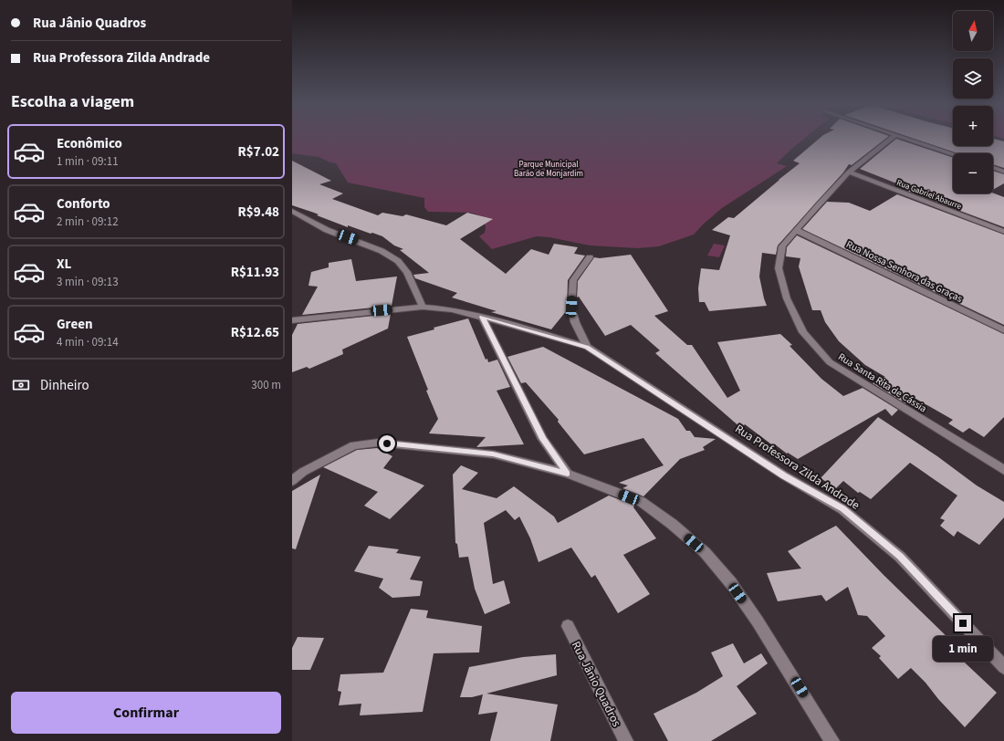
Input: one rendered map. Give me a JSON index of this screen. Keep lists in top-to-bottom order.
{
  "streets": {
    "street": [
      "Rua Gabriel Abaurre",
      "Rua Nossa Senhora das Graças",
      "Rua Santa Rita de Cássia",
      "Rua Professora Zilda Andrade",
      "Rua Jânio Quadros"
    ]
  },
  "crossings": [
    ["Rua Gabriel Abaurre", "Rua Santa Rita de Cássia"],
    ["Rua Nossa Senhora das Graças", "Rua Santa Rita de Cássia"]
  ],
  "parks": ["Parque Municipal Barão de Monjardim"],
  "north": "top",
  "page": {
    "banner": ["Rua Jânio Quadros", "Rua Professora Zilda Andrade"],
    "map_buttons": ["+", "−"],
    "heading": "Escolha a viagem",
    "list": [
      {
        "name": "Econômico",
        "note": "1 min · 09:11",
        "value": "R$7.02"
      },
      {
        "name": "Conforto",
        "note": "2 min · 09:12",
        "value": "R$9.48"
      },
      {
        "name": "XL",
        "note": "3 min · 09:13",
        "value": "R$11.93"
      },
      {
        "name": "Green",
        "note": "4 min · 09:14",
        "value": "R$12.65"
      }
    ],
    "pay": ["Dinheiro", "300 m"],
    "bubble": "1 min",
    "buttons": "Confirmar"
  }
}
